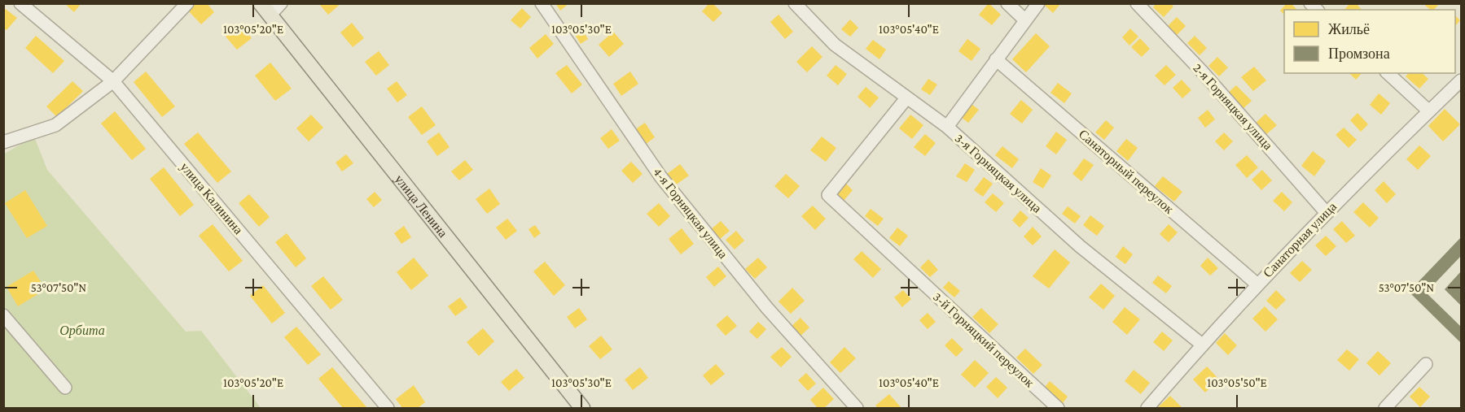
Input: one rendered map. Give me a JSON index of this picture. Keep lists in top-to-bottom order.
{
  "streets": {
    "main road": ["улица Ленина"],
    "street": [
      "2-я Горняцкая улица",
      "Санаторный переулок",
      "3-я Горняцкая улица",
      "улица Калинина",
      "4-я Горняцкая улица",
      "Санаторная улица",
      "3-й Горняцкий переулок"
    ]
  },
  "crossings": [
    ["2-я Горняцкая улица", "Санаторная улица"],
    ["Санаторный переулок", "Санаторная улица"],
    ["3-я Горняцкая улица", "Санаторная улица"],
    ["3-я Горняцкая улица", "3-й Горняцкий переулок"]
  ],
  "parks": ["Орбита"],
  "legend": ["Жильё", "Промзона"],
  "coordinates": [
    "103°05'20\"E",
    "103°05'30\"E",
    "103°05'40\"E",
    "53°07'50\"N",
    "103°05'50\"E"
  ]
}
